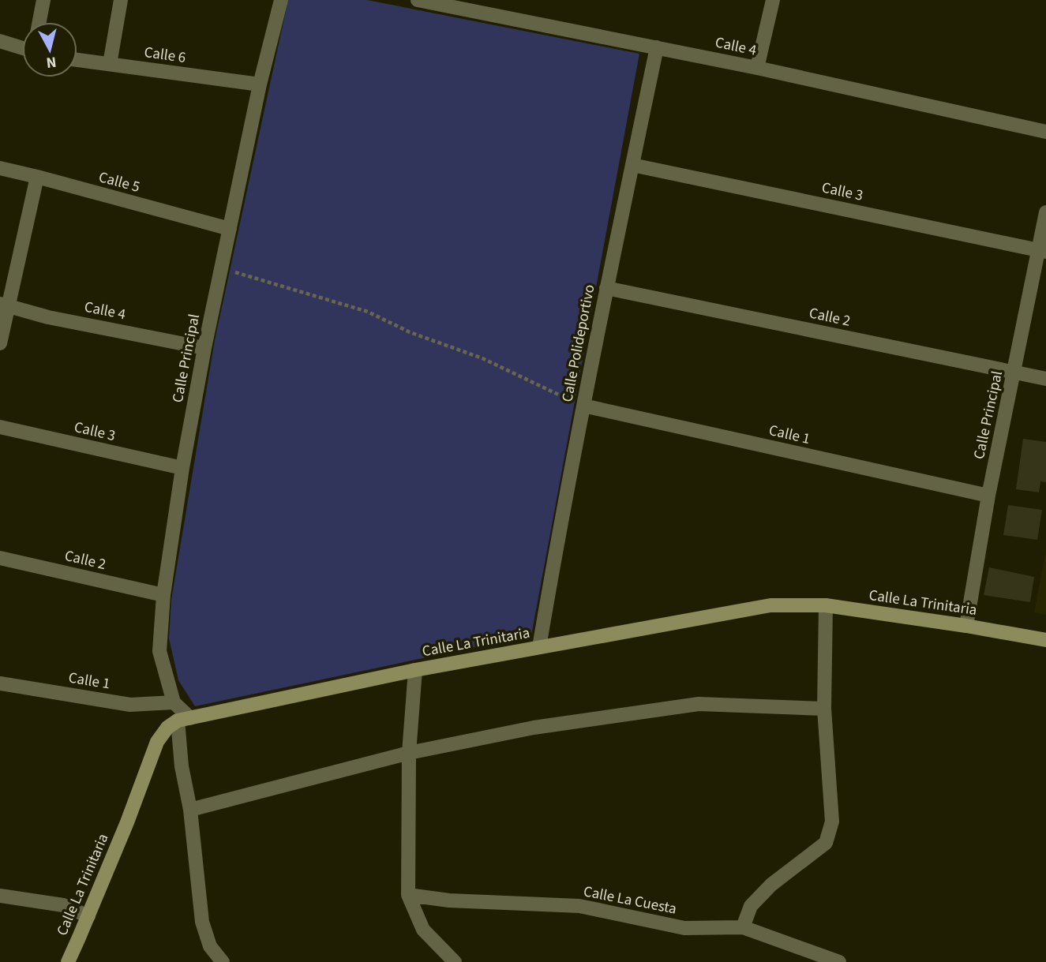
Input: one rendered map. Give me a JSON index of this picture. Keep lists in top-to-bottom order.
{
  "streets": {
    "main road": ["Calle La Trinitaria"],
    "street": [
      "Calle 4",
      "Calle 6",
      "Calle 5",
      "Calle 3",
      "Calle 2",
      "Calle Polideportivo",
      "Calle Principal",
      "Calle 1",
      "Calle La Cuesta"
    ]
  },
  "crossings": [
    ["Calle 4", "Calle Polideportivo"],
    ["Calle 4", "Calle Principal"],
    ["Calle 6", "Calle Principal"],
    ["Calle 5", "Calle Principal"],
    ["Calle 3", "Calle Polideportivo"],
    ["Calle 3", "Calle Principal"],
    ["Calle 2", "Calle Polideportivo"],
    ["Calle 2", "Calle Principal"],
    ["Calle Polideportivo", "Calle 1"],
    ["Calle Polideportivo", "Calle La Trinitaria"],
    ["Calle Principal", "Calle 1"],
    ["Calle Principal", "Calle La Trinitaria"]
  ],
  "north": "bottom"
}
